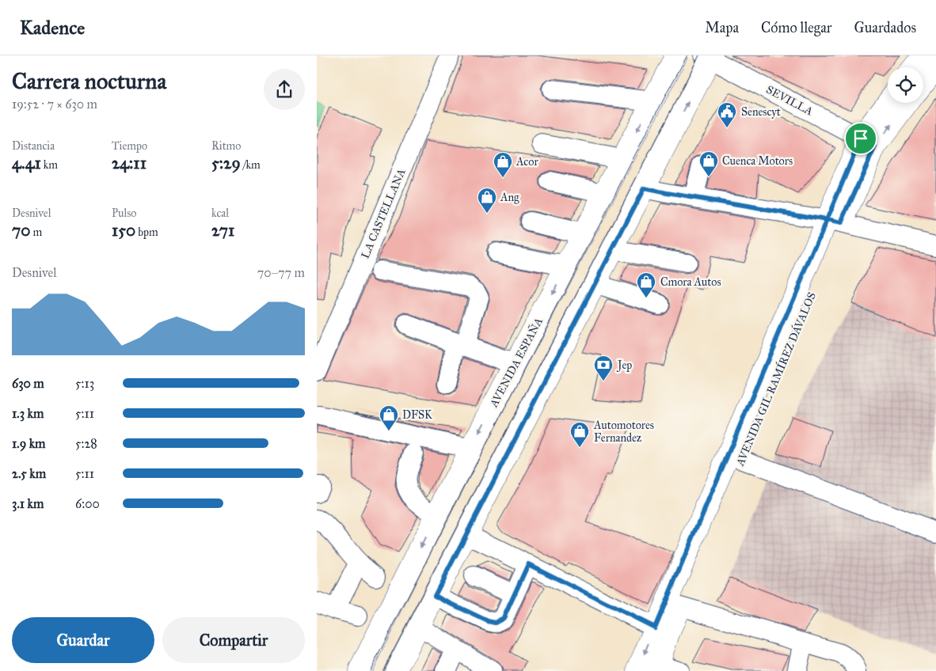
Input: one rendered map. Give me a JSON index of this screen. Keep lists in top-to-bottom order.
{
  "streets": {
    "main road": ["AVENIDA ESPAÑA", "AVENIDA GIL RAMÍREZ DÁVALOS"],
    "street": ["SEVILLA", "LA CASTELLANA"]
  },
  "crossings": [
    ["SEVILLA", "AVENIDA GIL RAMÍREZ DÁVALOS"]
  ],
  "places": {
    "public building": ["Senescyt"],
    "shop": [
      "Cuenca Motors",
      "Acor",
      "Ang",
      "Cmora Autos",
      "DFSK",
      "Automotores Fernandez"
    ],
    "bank": ["Jep"]
  },
  "page": {
    "header": "Kadence",
    "nav": ["Mapa", "Cómo llegar", "Guardados"],
    "heading": ["Carrera nocturna", "19:52 · 7 × 630 m"],
    "stats": [
      ["Distancia", "4.41 km"],
      ["Tiempo", "24:11"],
      ["Ritmo", "5:29 /km"],
      ["Desnivel", "70 m"],
      ["Pulso", "150 bpm"],
      ["kcal", "271"]
    ],
    "chart": ["Desnivel", "70–77 m"],
    "list": [
      {
        "name": "630 m",
        "note": "5:13"
      },
      {
        "name": "1.3 km",
        "note": "5:11"
      },
      {
        "name": "1.9 km",
        "note": "5:28"
      },
      {
        "name": "2.5 km",
        "note": "5:11"
      },
      {
        "name": "3.1 km",
        "note": "6:00"
      }
    ],
    "buttons": ["Guardar", "Compartir"]
  }
}
